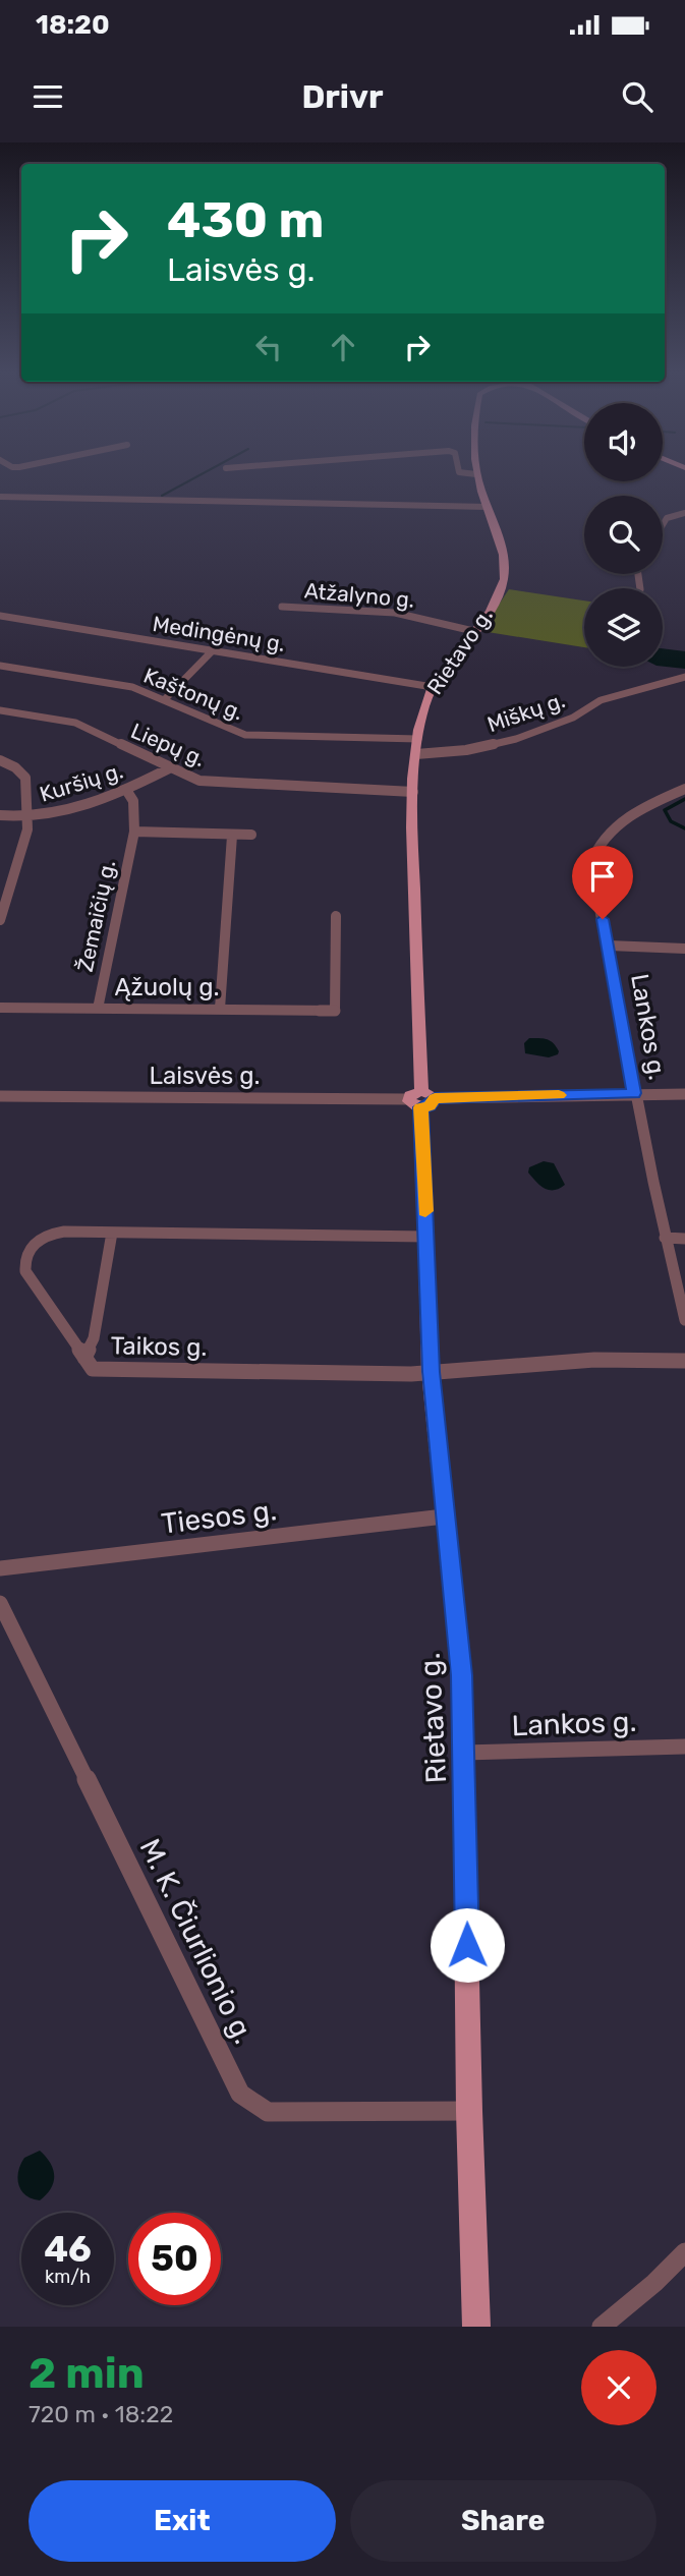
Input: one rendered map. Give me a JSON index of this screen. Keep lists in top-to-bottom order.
{
  "streets": {
    "main road": ["Rietavo g."],
    "street": [
      "Atžalyno g.",
      "Medingėnų g.",
      "Kaštonų g.",
      "Miškų g.",
      "Liepų g.",
      "Kuršių g.",
      "Žemaičių g.",
      "Ąžuolų g.",
      "Lankos g.",
      "Laisvės g.",
      "Taikos g.",
      "Tiesos g.",
      "M. K. Čiurlionio g."
    ]
  },
  "crossings": [
    ["Atžalyno g.", "Rietavo g."],
    ["Medingėnų g.", "Rietavo g."],
    ["Rietavo g.", "Kaštonų g."],
    ["Rietavo g.", "Miškų g."],
    ["Rietavo g.", "Liepų g."],
    ["Rietavo g.", "Lankos g."],
    ["Rietavo g.", "Laisvės g."],
    ["Rietavo g.", "Taikos g."],
    ["Rietavo g.", "Tiesos g."],
    ["Rietavo g.", "M. K. Čiurlionio g."],
    ["Liepų g.", "Kuršių g."],
    ["Žemaičių g.", "Ąžuolų g."],
    ["Lankos g.", "Laisvės g."]
  ],
  "page": {
    "status": "18:20",
    "header": "Drivr",
    "turn": ["430 m", "Laisvės g."],
    "speed": "46 km/h",
    "limit": "50",
    "heading": ["2 min", "720 m · 18:22"],
    "buttons": ["Exit", "Share"]
  }
}
